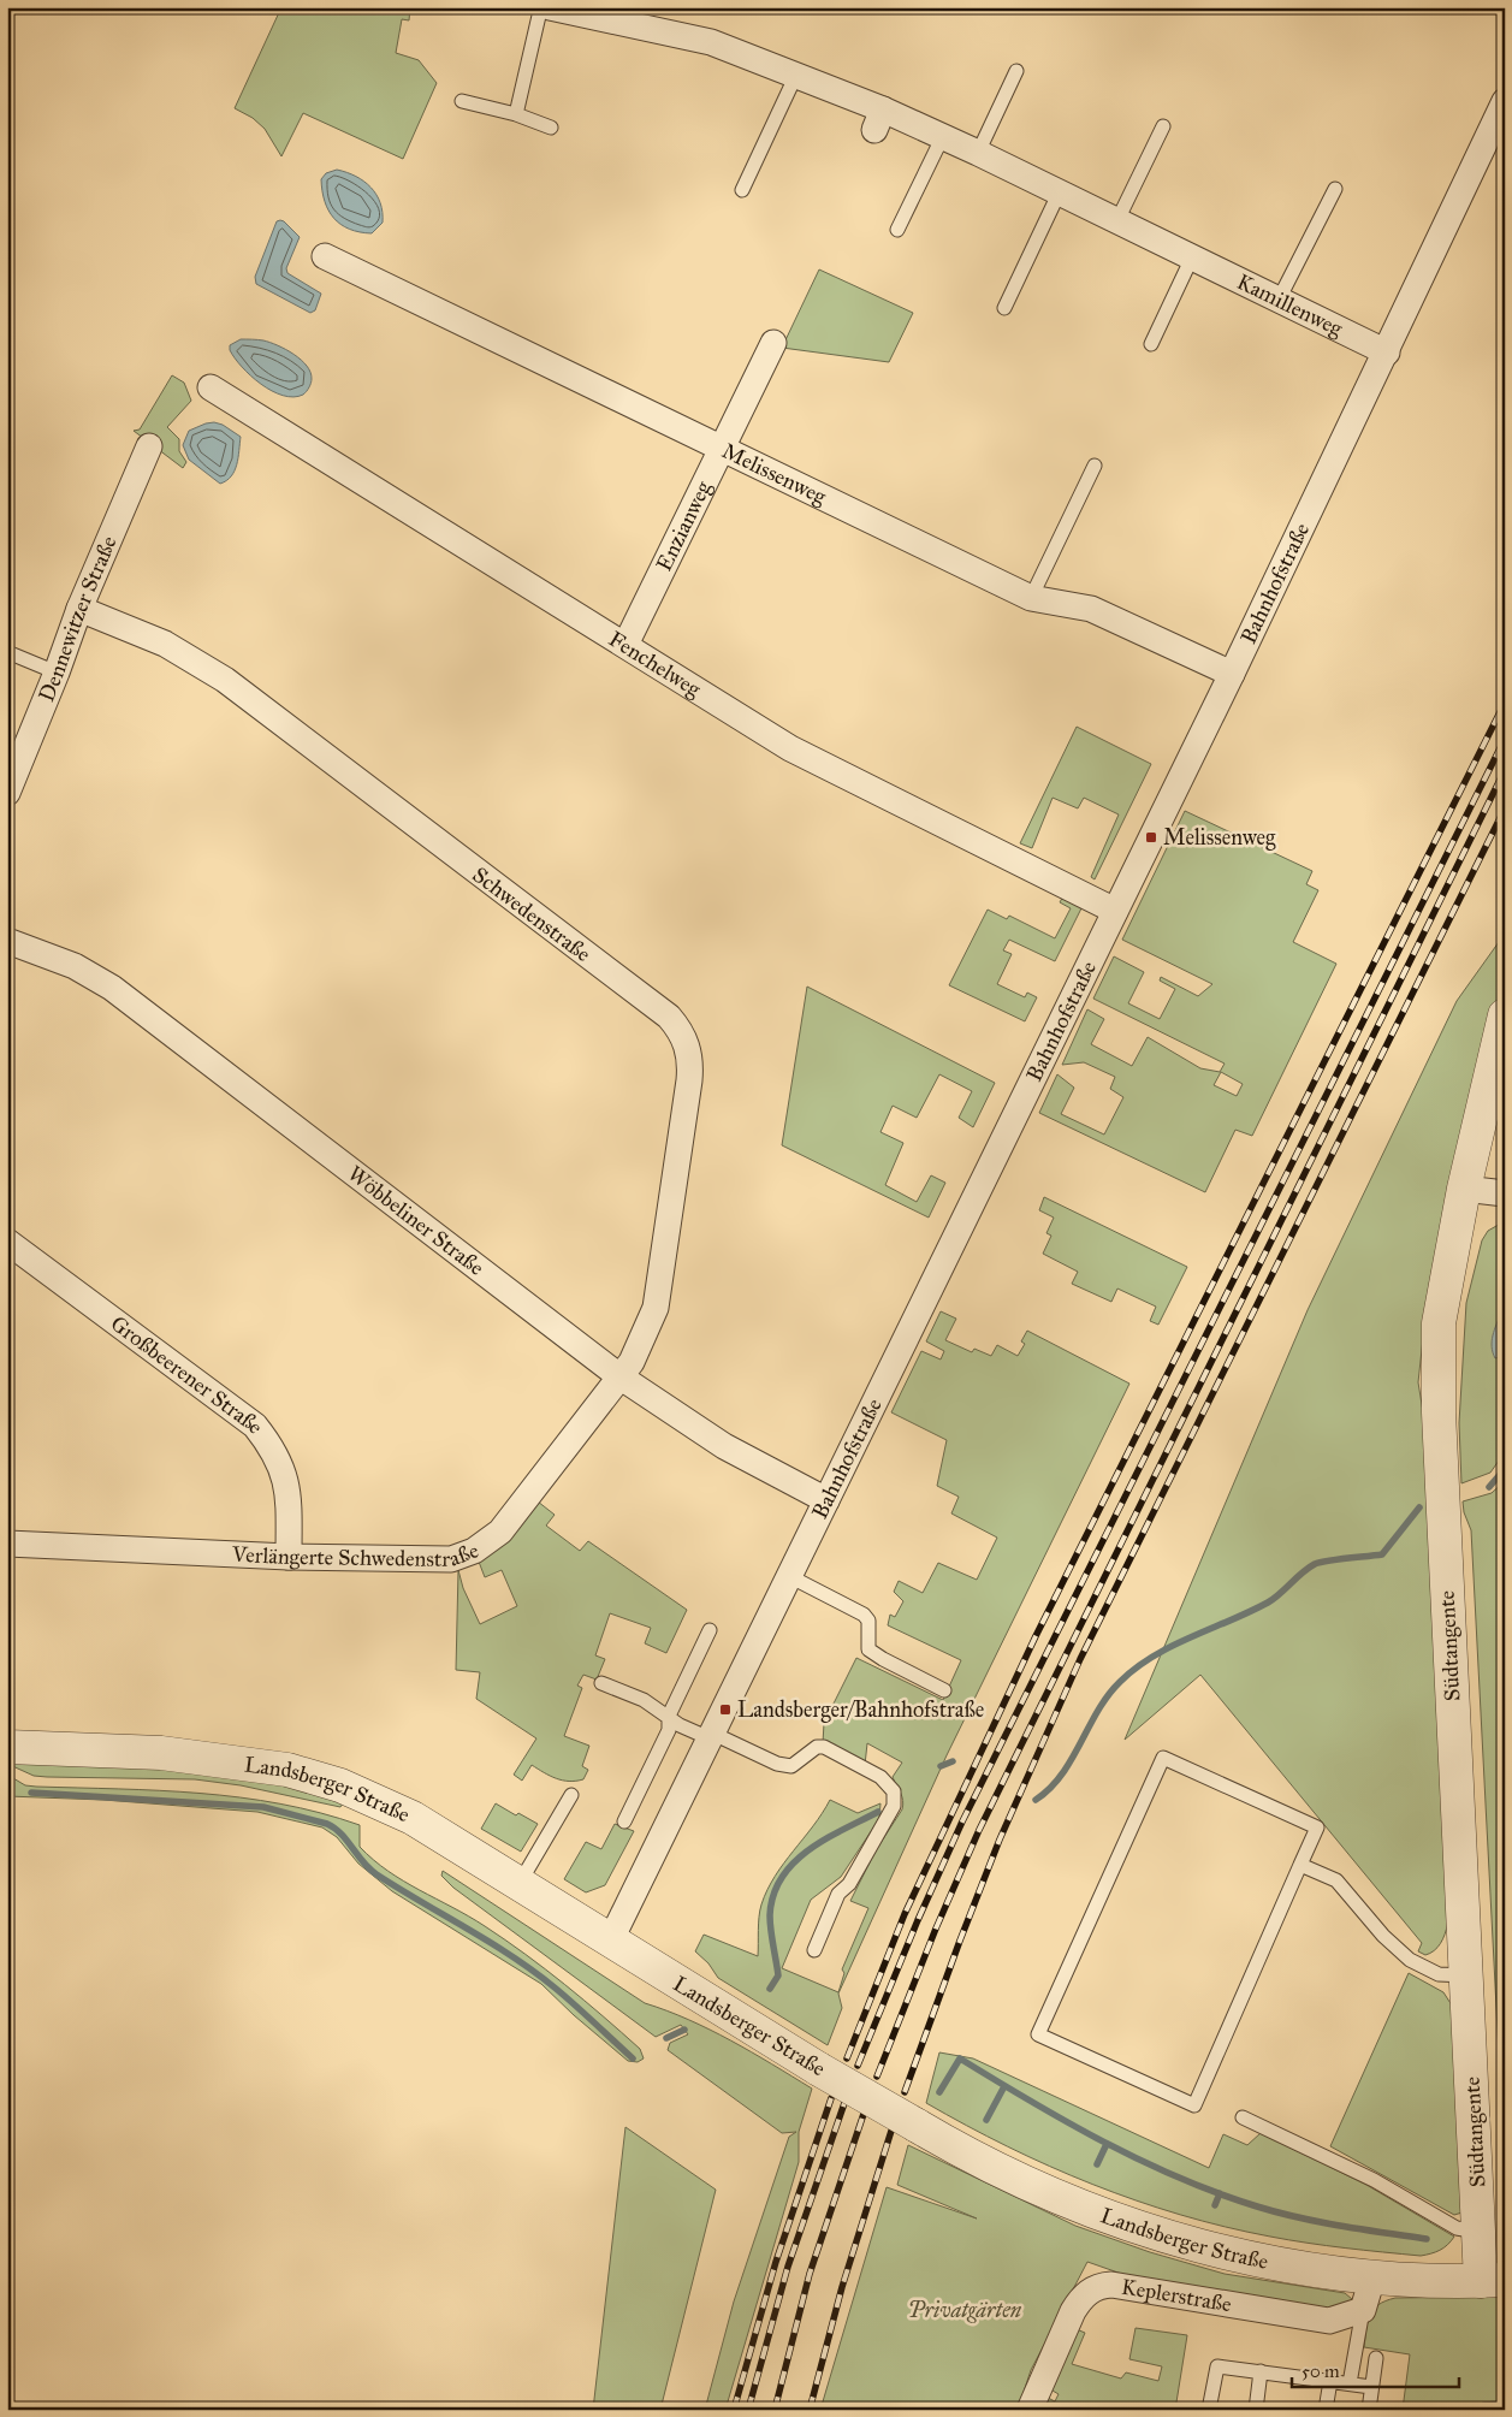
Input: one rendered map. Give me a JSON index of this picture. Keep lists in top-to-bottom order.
{
  "streets": {
    "street": [
      "Kamillenweg",
      "Melissenweg",
      "Enzianweg",
      "Bahnhofstraße",
      "Dennewitzer Straße",
      "Fenchelweg",
      "Schwedenstraße",
      "Wöbbeliner Straße",
      "Großbeerener Straße",
      "Verlängerte Schwedenstraße",
      "Südtangente",
      "Landsberger Straße",
      "Keplerstraße"
    ]
  },
  "crossings": [
    ["Kamillenweg", "Bahnhofstraße"],
    ["Melissenweg", "Enzianweg"],
    ["Melissenweg", "Bahnhofstraße"],
    ["Enzianweg", "Fenchelweg"],
    ["Bahnhofstraße", "Fenchelweg"],
    ["Bahnhofstraße", "Wöbbeliner Straße"],
    ["Bahnhofstraße", "Landsberger Straße"],
    ["Dennewitzer Straße", "Schwedenstraße"],
    ["Schwedenstraße", "Wöbbeliner Straße"],
    ["Schwedenstraße", "Verlängerte Schwedenstraße"],
    ["Wöbbeliner Straße", "Verlängerte Schwedenstraße"],
    ["Großbeerener Straße", "Verlängerte Schwedenstraße"],
    ["Südtangente", "Landsberger Straße"]
  ],
  "parks": ["Privatgärten"],
  "places": {
    "transit": ["Melissenweg", "Landsberger/Bahnhofstraße"]
  },
  "scale_bar": "50 m"
}
